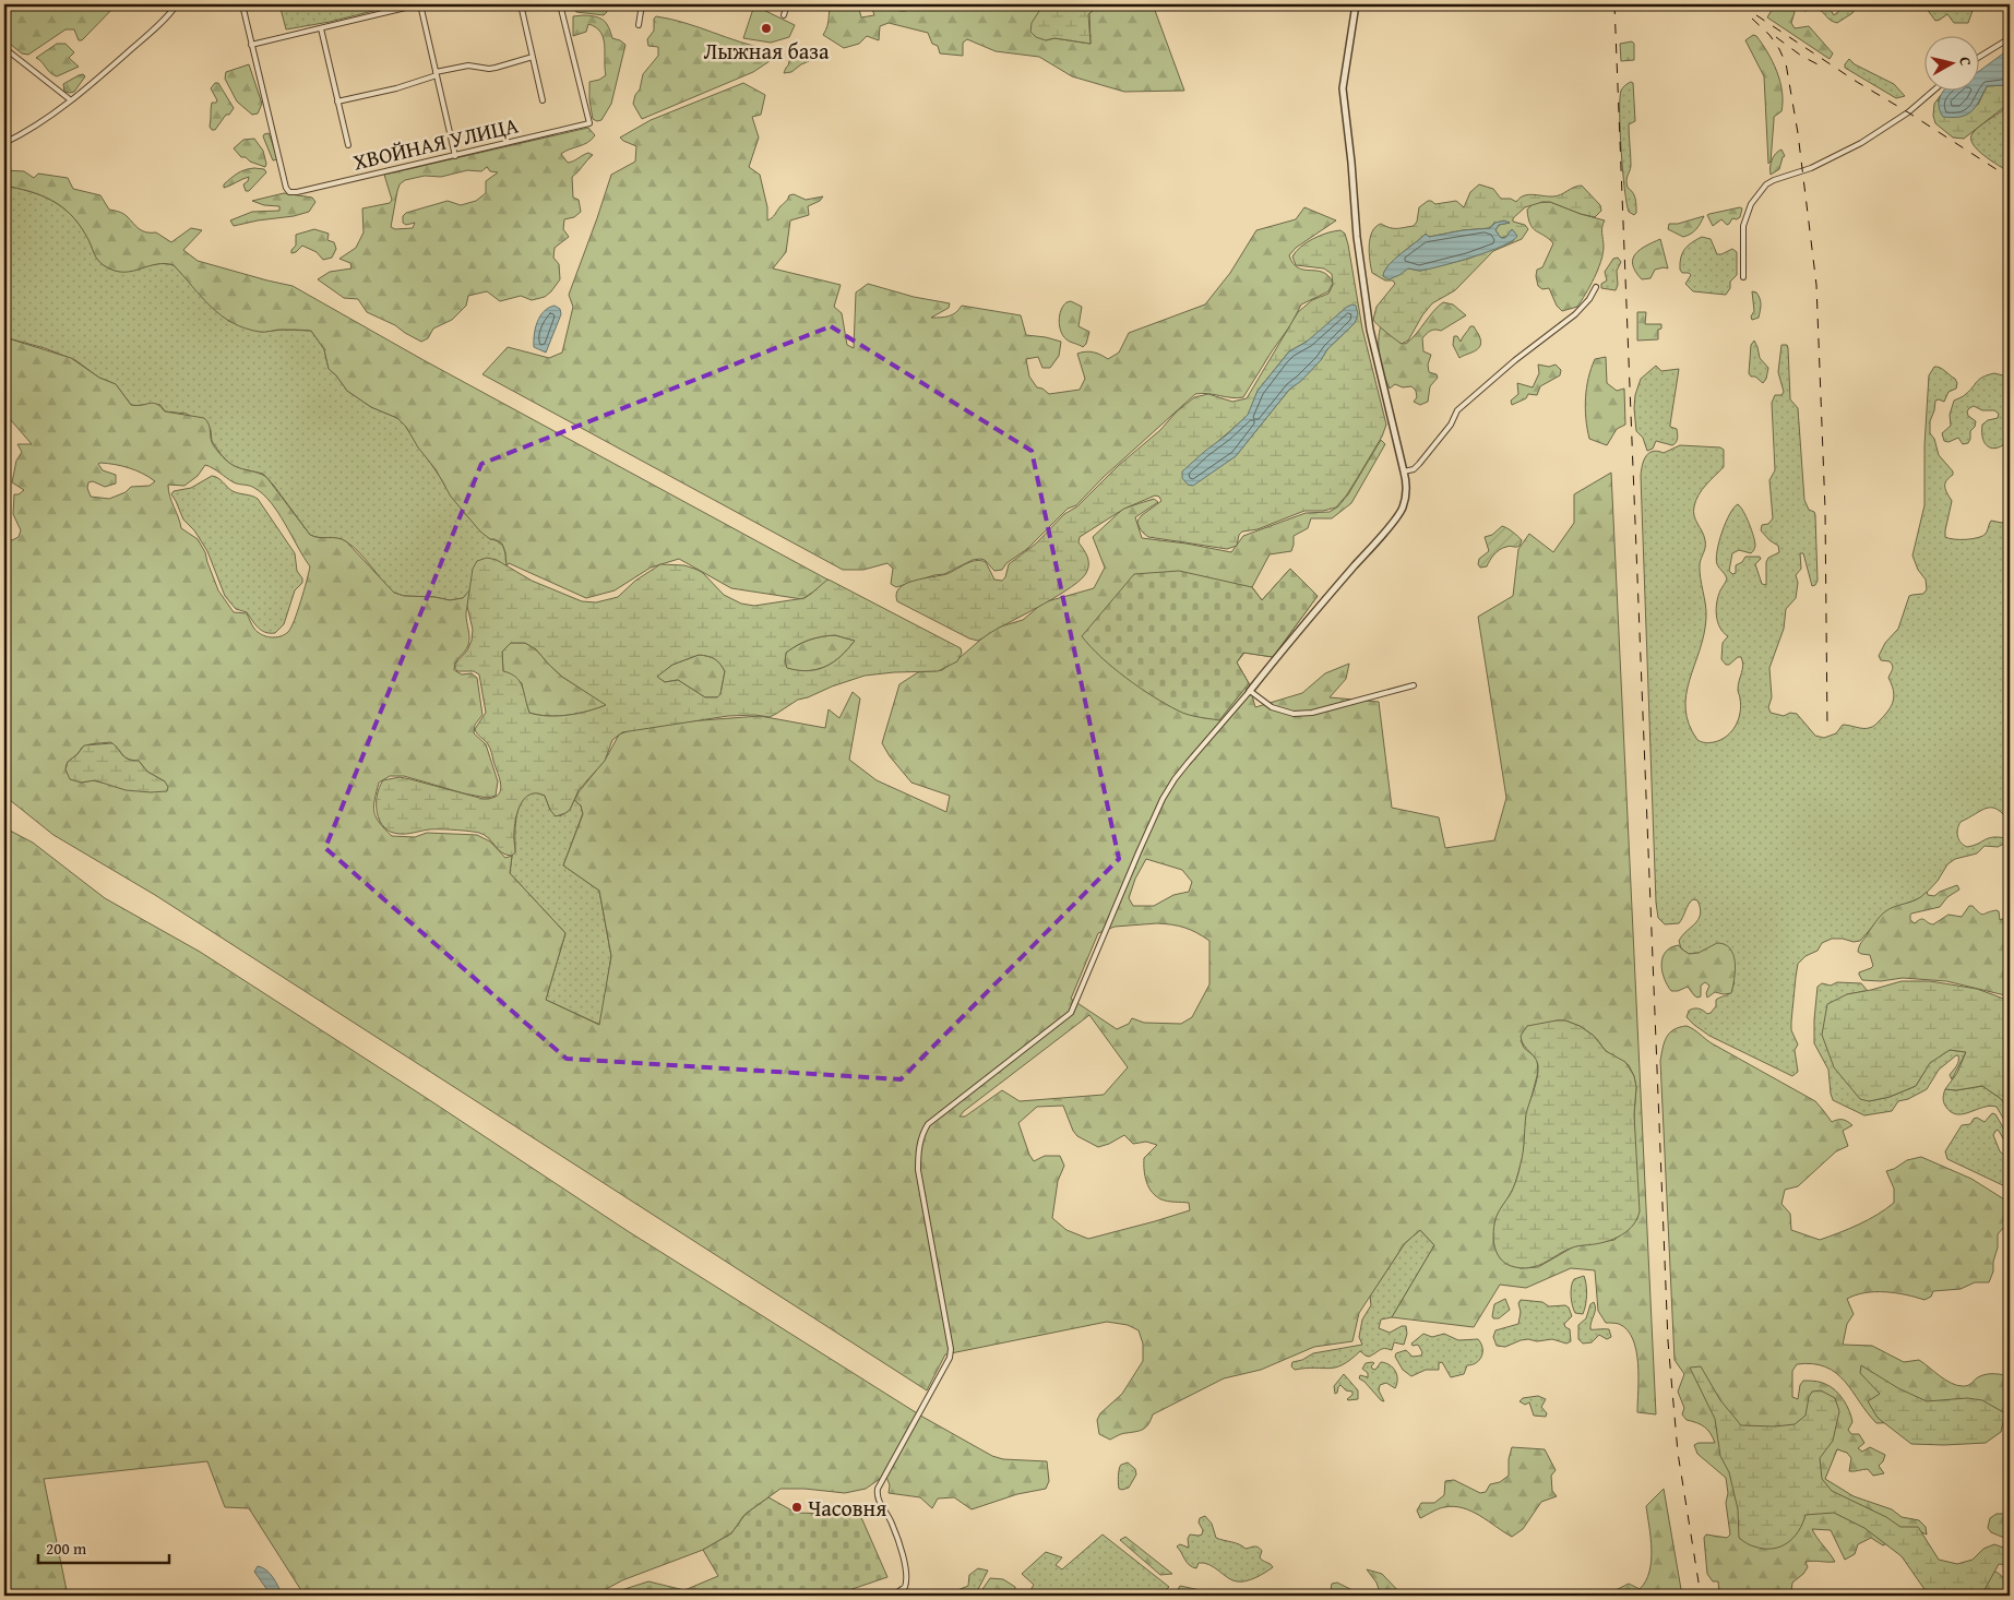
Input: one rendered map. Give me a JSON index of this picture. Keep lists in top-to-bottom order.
{
  "streets": {
    "street": ["ХВОЙНАЯ УЛИЦА"]
  },
  "places": ["Лыжная база", "Часовня"],
  "scale_bar": "200 m",
  "north": "right"
}
